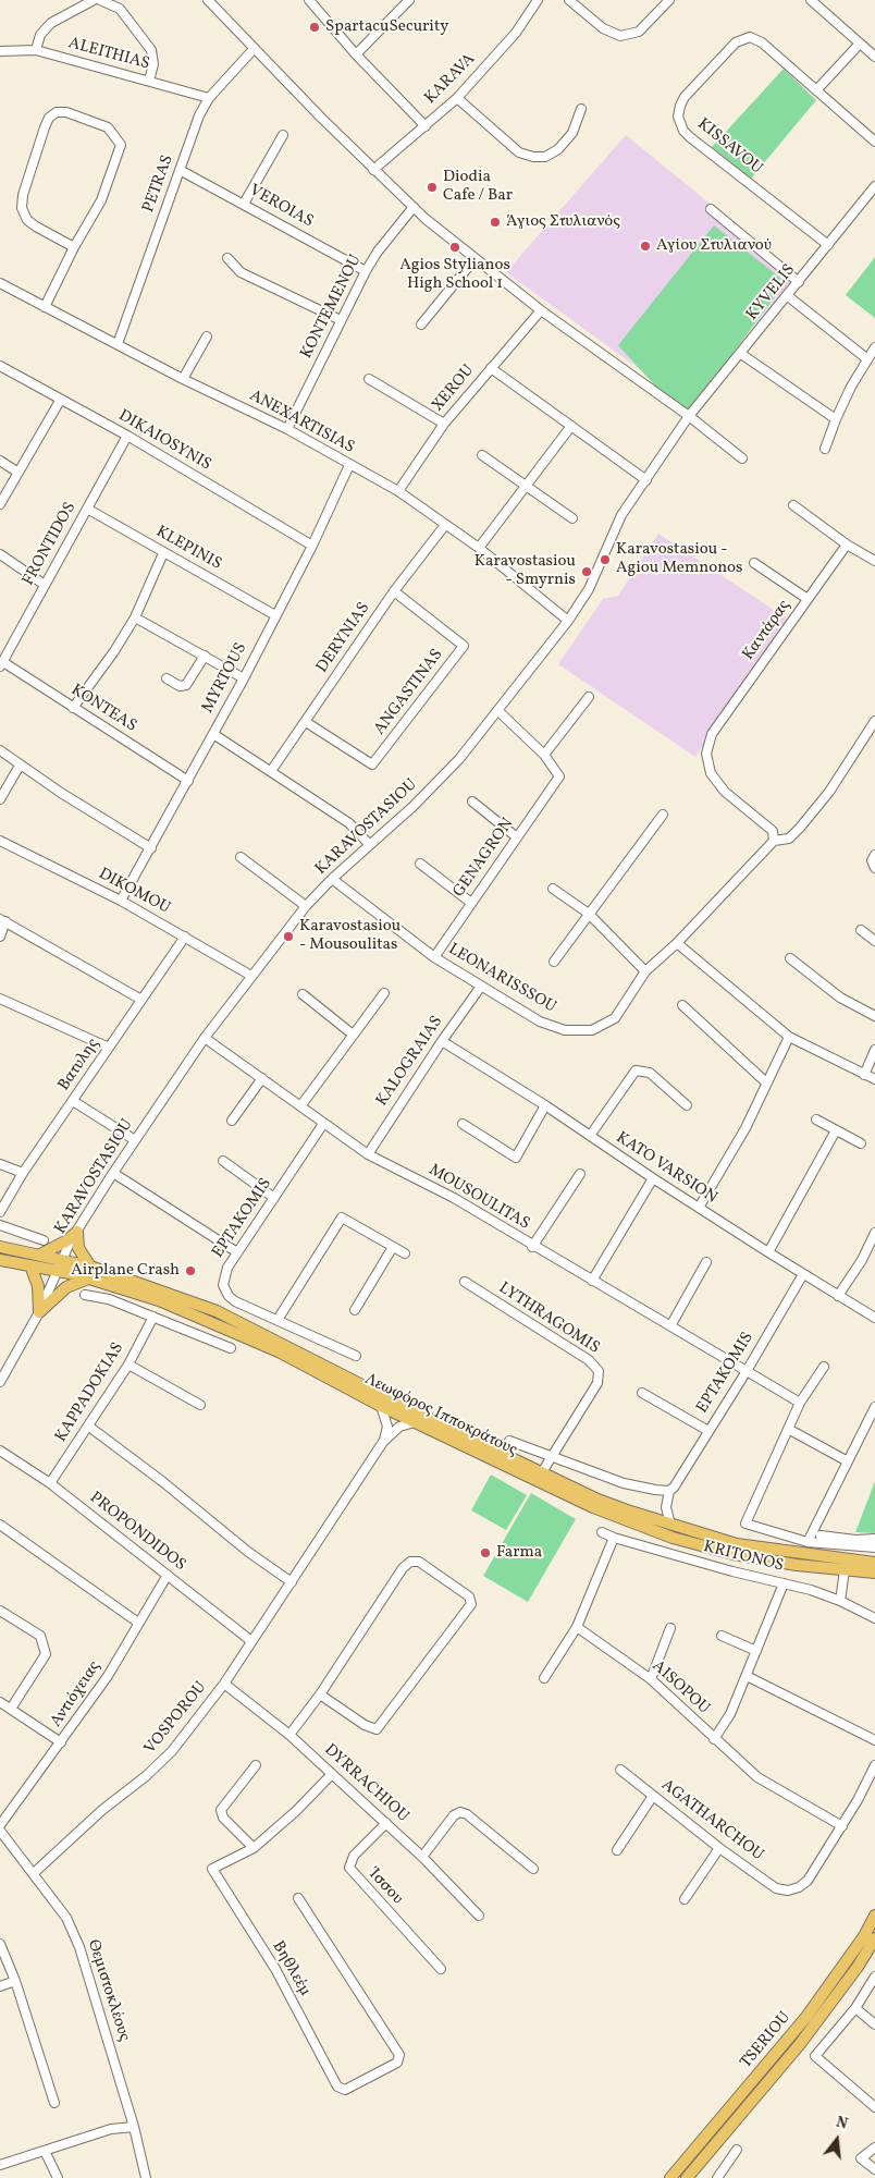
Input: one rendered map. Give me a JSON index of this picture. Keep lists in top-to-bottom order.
{
  "streets": {
    "main road": ["Λεωφόρος Ιπποκράτους", "TSERIOU"],
    "street": [
      "ALEITHIAS",
      "KARAVA",
      "KISSAVOU",
      "PETRAS",
      "VEROIAS",
      "KYVELIS",
      "KONTEMENOU",
      "XEROU",
      "ANEXARTISIAS",
      "DIKAIOSYNIS",
      "FRONTIDOS",
      "KLEPINIS",
      "Καντάρας",
      "DERYNIAS",
      "MYRTOUS",
      "ANGASTINAS",
      "KONTEAS",
      "KARAVOSTASIOU",
      "GENAGRON",
      "DIKOMOU",
      "LEONARISSSOU",
      "KALOGRAIAS",
      "Βατυλης",
      "KATO VARSION",
      "MOUSOULITAS",
      "EPTAKOMIS",
      "LYTHRAGOMIS",
      "KAPPADOKIAS",
      "PROPONDIDOS",
      "KRITONOS",
      "AISOPOU",
      "Αντιόχειας",
      "VOSPOROU",
      "DYRRACHIOU",
      "AGATHARCHOU",
      "Ίσσου",
      "Βηθλεέμ",
      "Θεμιστοκλέους"
    ]
  },
  "crossings": [
    ["ALEITHIAS", "PETRAS"],
    ["KISSAVOU", "KYVELIS"],
    ["PETRAS", "VEROIAS"],
    ["PETRAS", "ANEXARTISIAS"],
    ["VEROIAS", "KONTEMENOU"],
    ["KYVELIS", "KARAVOSTASIOU"],
    ["KONTEMENOU", "ANEXARTISIAS"],
    ["XEROU", "ANEXARTISIAS"],
    ["ANEXARTISIAS", "DERYNIAS"],
    ["ANEXARTISIAS", "MYRTOUS"],
    ["ANEXARTISIAS", "KARAVOSTASIOU"],
    ["DIKAIOSYNIS", "FRONTIDOS"],
    ["DIKAIOSYNIS", "MYRTOUS"],
    ["FRONTIDOS", "KLEPINIS"],
    ["FRONTIDOS", "KONTEAS"],
    ["KLEPINIS", "MYRTOUS"],
    ["Καντάρας", "LEONARISSSOU"],
    ["DERYNIAS", "ANGASTINAS"],
    ["MYRTOUS", "KONTEAS"],
    ["MYRTOUS", "DIKOMOU"],
    ["KARAVOSTASIOU", "DIKOMOU"],
    ["KARAVOSTASIOU", "LEONARISSSOU"],
    ["KARAVOSTASIOU", "MOUSOULITAS"],
    ["KARAVOSTASIOU", "Λεωφόρος Ιπποκράτους"],
    ["GENAGRON", "LEONARISSSOU"],
    ["DIKOMOU", "Βατυλης"],
    ["LEONARISSSOU", "KALOGRAIAS"],
    ["KALOGRAIAS", "KATO VARSION"],
    ["KALOGRAIAS", "MOUSOULITAS"],
    ["KATO VARSION", "EPTAKOMIS"],
    ["MOUSOULITAS", "EPTAKOMIS"],
    ["LYTHRAGOMIS", "Λεωφόρος Ιπποκράτους"],
    ["KAPPADOKIAS", "PROPONDIDOS"],
    ["PROPONDIDOS", "Αντιόχειας"],
    ["PROPONDIDOS", "VOSPOROU"],
    ["AISOPOU", "AGATHARCHOU"],
    ["VOSPOROU", "DYRRACHIOU"],
    ["VOSPOROU", "Θεμιστοκλέους"],
    ["DYRRACHIOU", "Ίσσου"]
  ],
  "places": [
    "SpartacuSecurity",
    "Diodia Cafe / Bar",
    "Άγιος Στυλιανός",
    "Αγίου Στυλιανού",
    "Agios Stylianos High School 1",
    "Karavostasiou - Agiou Memnonos",
    "Karavostasiou - Smyrnis",
    "Karavostasiou - Mousoulitas",
    "Airplane Crash",
    "Farma"
  ],
  "north": "top"
}
